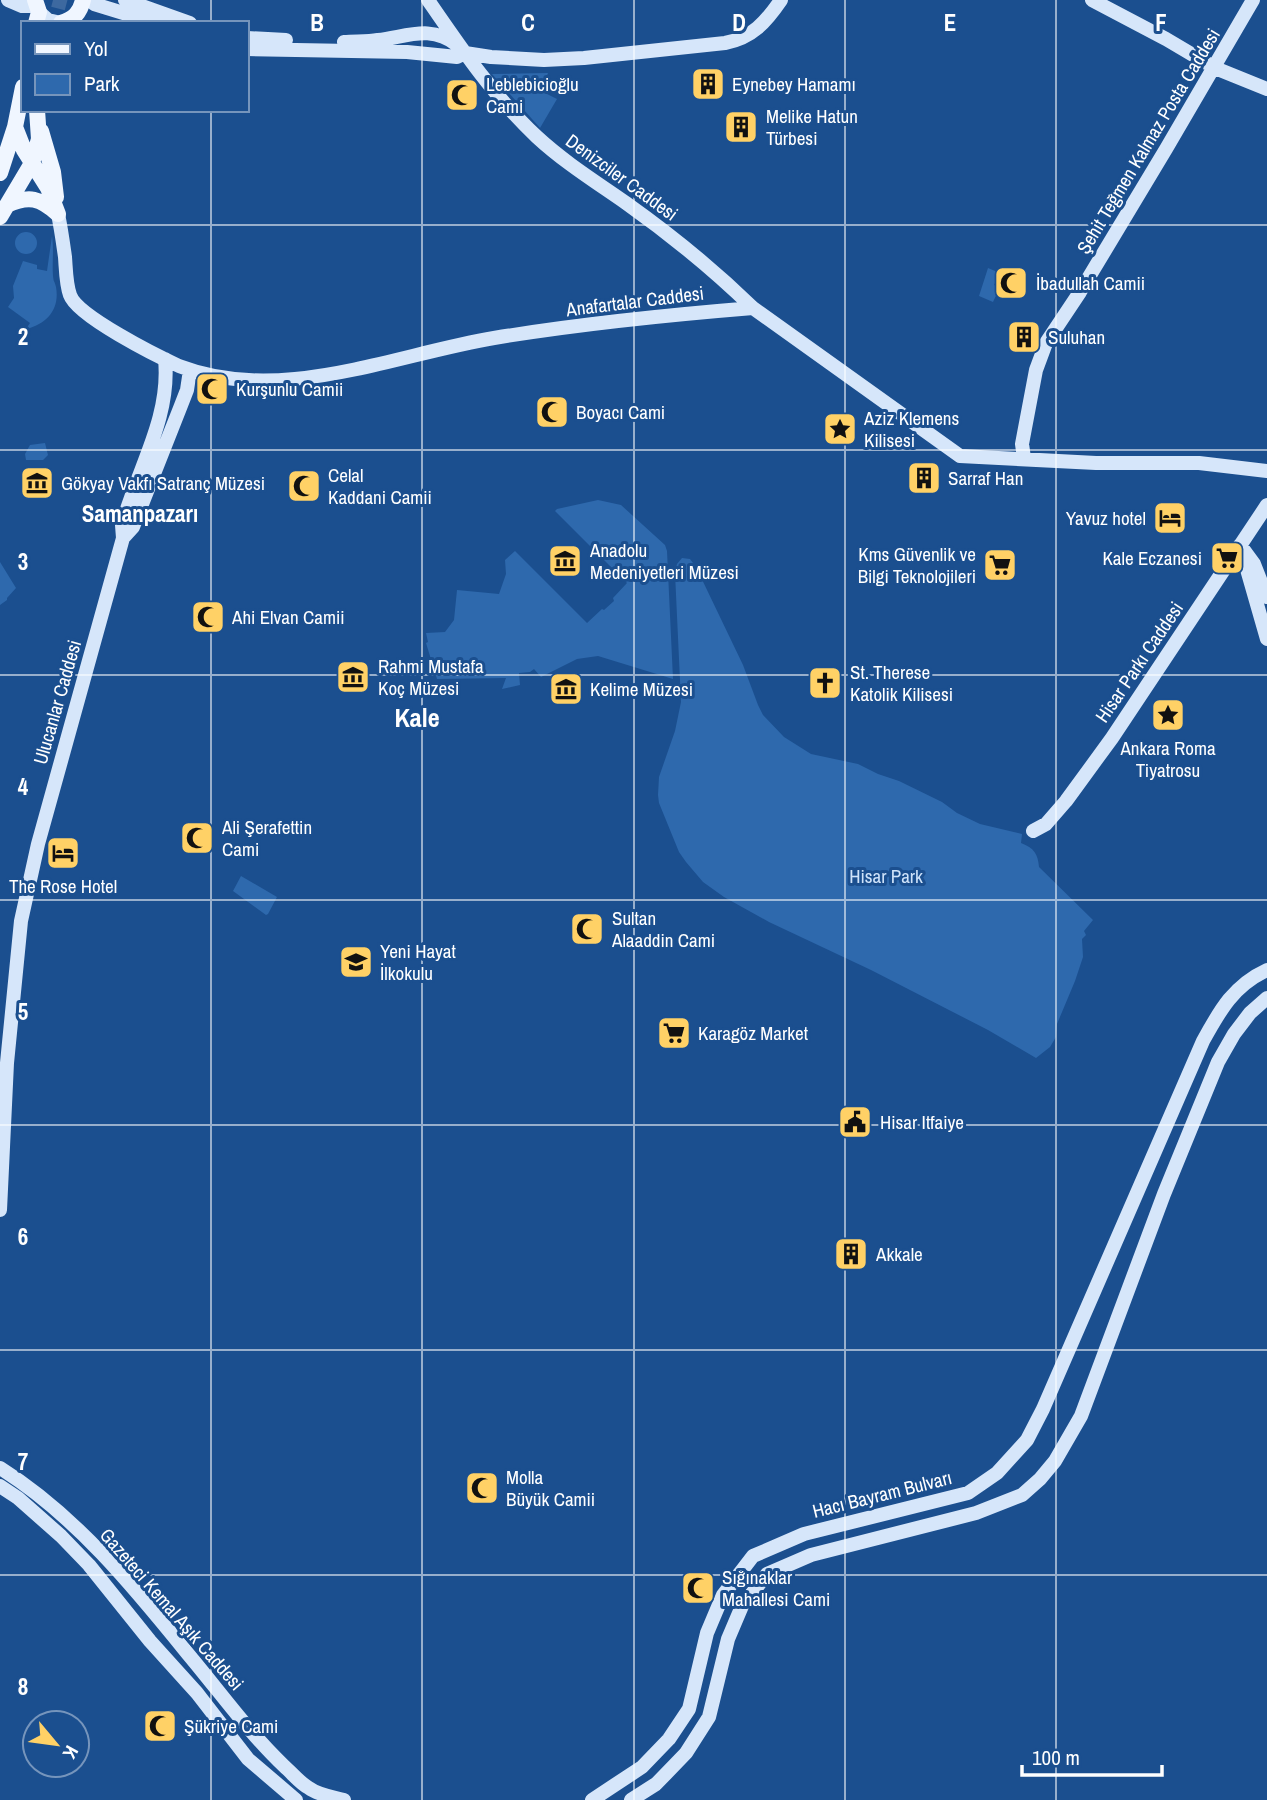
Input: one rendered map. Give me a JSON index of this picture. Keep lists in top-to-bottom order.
{
  "streets": {
    "main road": [
      "Şehit Teğmen Kalmaz Posta Caddesi",
      "Denizciler Caddesi",
      "Anafartalar Caddesi",
      "Hisar Parkı Caddesi",
      "Ulucanlar Caddesi",
      "Hacı Bayram Bulvarı",
      "Gazeteci Kemal Aşık Caddesi"
    ]
  },
  "crossings": [
    ["Denizciler Caddesi", "Anafartalar Caddesi"]
  ],
  "districts": ["Samanpazarı", "Kale"],
  "parks": ["Hisar Park"],
  "places": {
    "building": [
      "Eynebey Hamamı",
      "Melike Hatun Türbesi",
      "Suluhan",
      "Sarraf Han",
      "Akkale"
    ],
    "mosque": [
      "Leblebicioğlu Cami",
      "İbadullah Camii",
      "Kurşunlu Camii",
      "Boyacı Cami",
      "Celal Kaddani Camii",
      "Ahi Elvan Camii",
      "Ali Şerafettin Cami",
      "Sultan Alaaddin Cami",
      "Molla Büyük Camii",
      "Sığınaklar Mahallesi Cami",
      "Şükriye Cami"
    ],
    "place": ["Aziz Klemens Kilisesi", "Ankara Roma Tiyatrosu"],
    "museum": [
      "Gökyay Vakfı Satranç Müzesi",
      "Anadolu Medeniyetleri Müzesi",
      "Rahmi Mustafa Koç Müzesi",
      "Kelime Müzesi"
    ],
    "hotel": ["Yavuz hotel", "The Rose Hotel"],
    "supermarket": ["Kale Eczanesi", "Kms Güvenlik ve Bilgi Teknolojileri", "Karagöz Market"],
    "church": ["St. Therese Katolik Kilisesi"],
    "school or university": ["Yeni Hayat İlkokulu"],
    "public building": ["Hisar Itfaiye"]
  },
  "legend": ["Yol", "Park"],
  "scale_bar": "100 m",
  "north": "bottom right",
  "grid": {
    "columns": [
      "B",
      "C",
      "D",
      "E",
      "F"
    ],
    "rows": [
      "2",
      "3",
      "4",
      "5",
      "6",
      "7",
      "8"
    ]
  }
}
